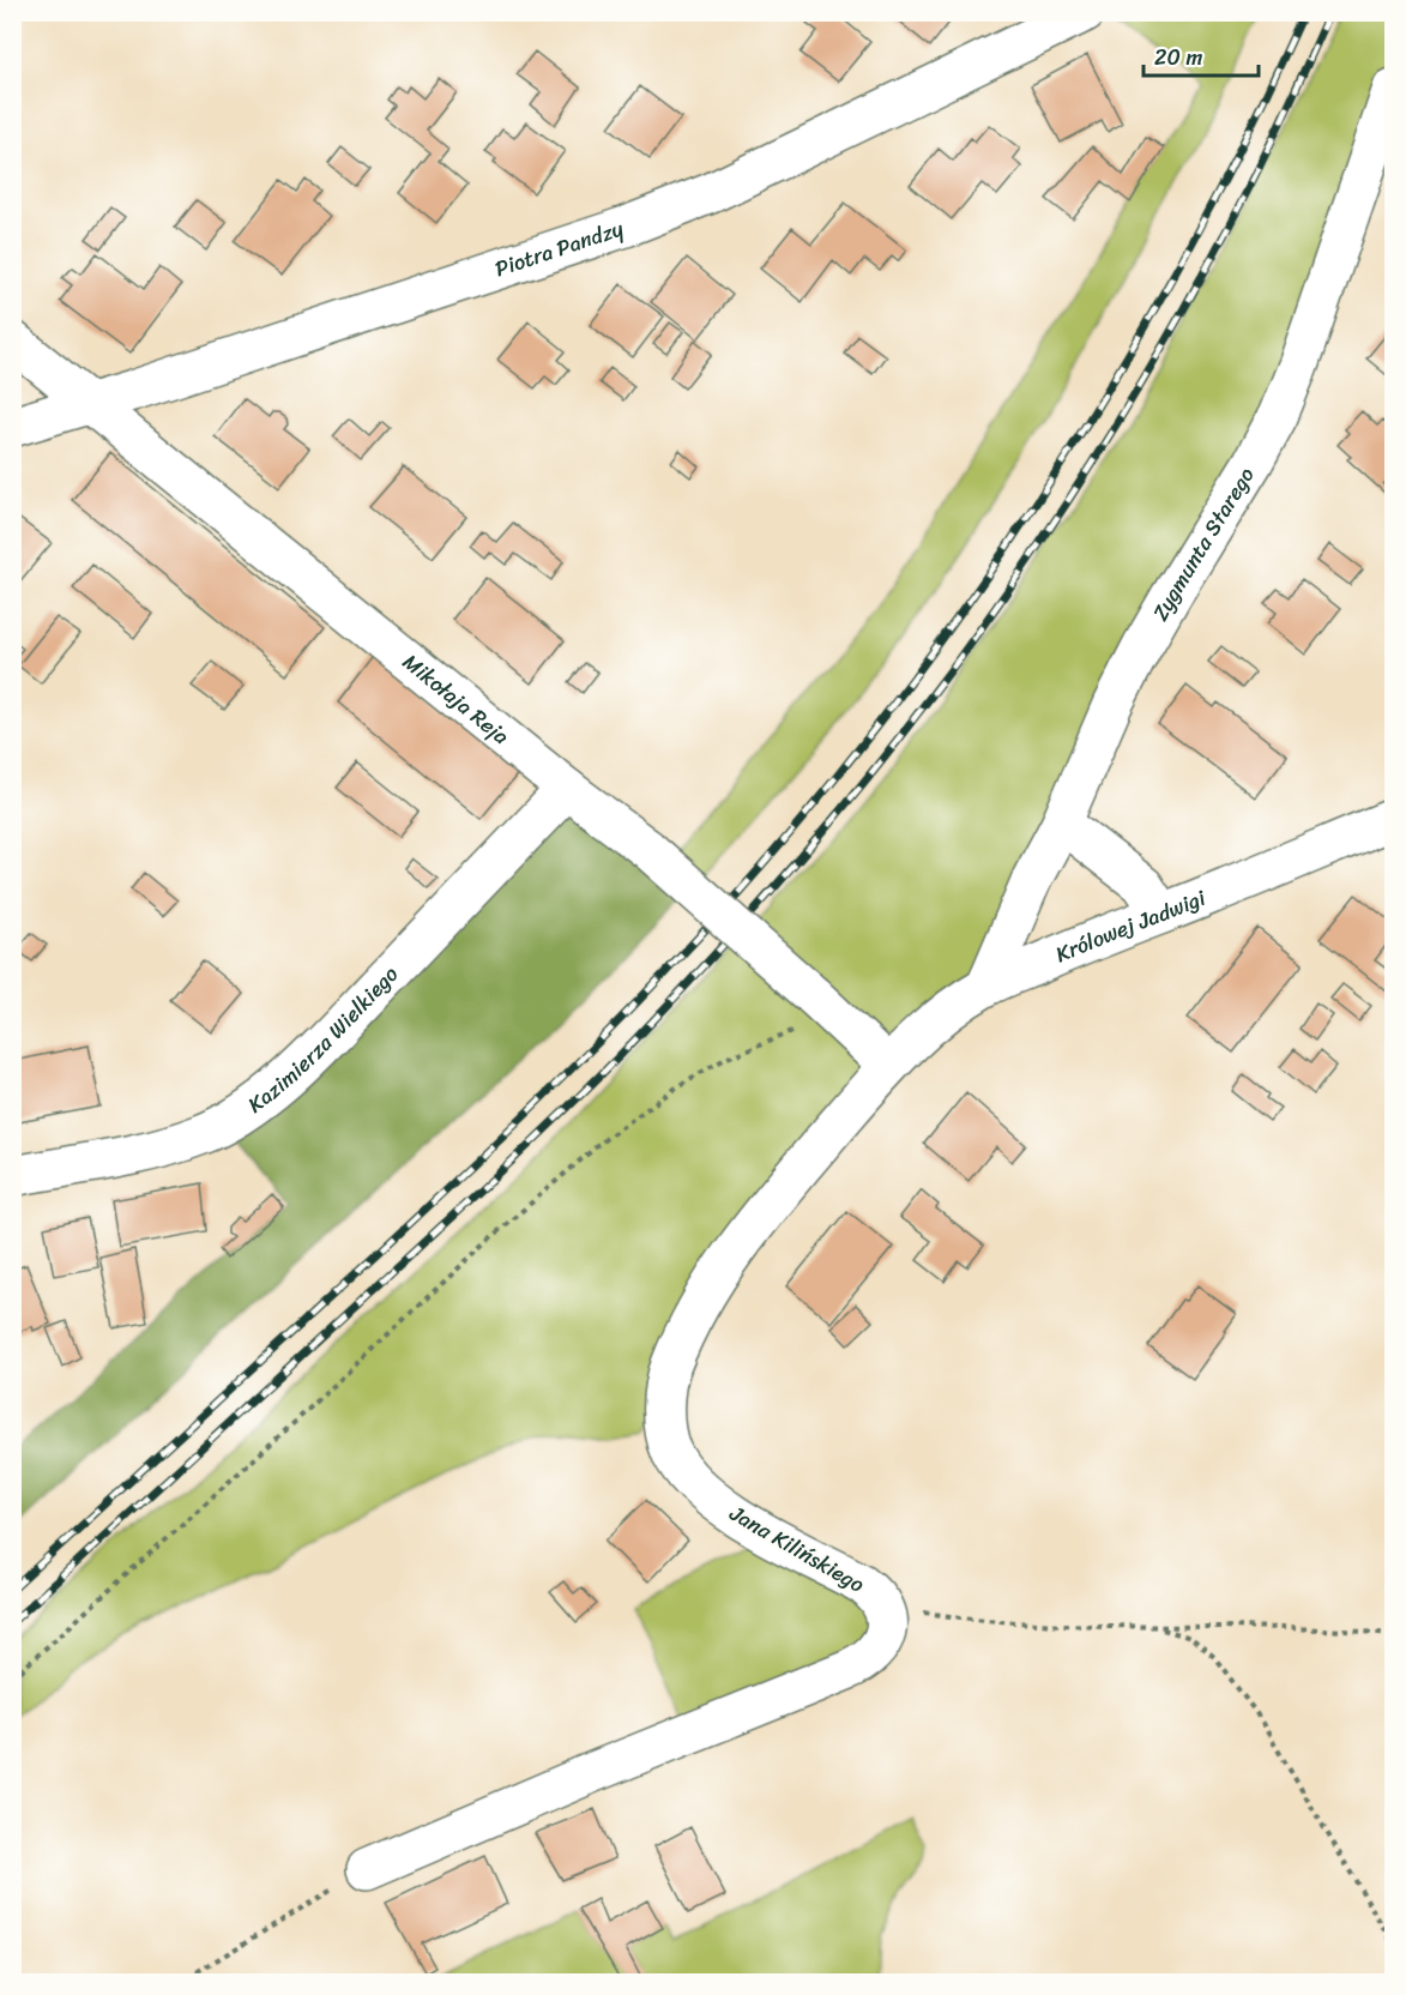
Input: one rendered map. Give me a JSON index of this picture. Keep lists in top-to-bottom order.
{
  "streets": {
    "street": [
      "Piotra Pandzy",
      "Zygmunta Starego",
      "Mikołaja Reja",
      "Królowej Jadwigi",
      "Kazimierza Wielkiego",
      "Jana Kilińskiego"
    ]
  },
  "crossings": [
    ["Piotra Pandzy", "Mikołaja Reja"],
    ["Zygmunta Starego", "Królowej Jadwigi"],
    ["Mikołaja Reja", "Królowej Jadwigi"],
    ["Mikołaja Reja", "Kazimierza Wielkiego"],
    ["Mikołaja Reja", "Jana Kilińskiego"],
    ["Królowej Jadwigi", "Jana Kilińskiego"]
  ],
  "scale_bar": "20 m"
}
